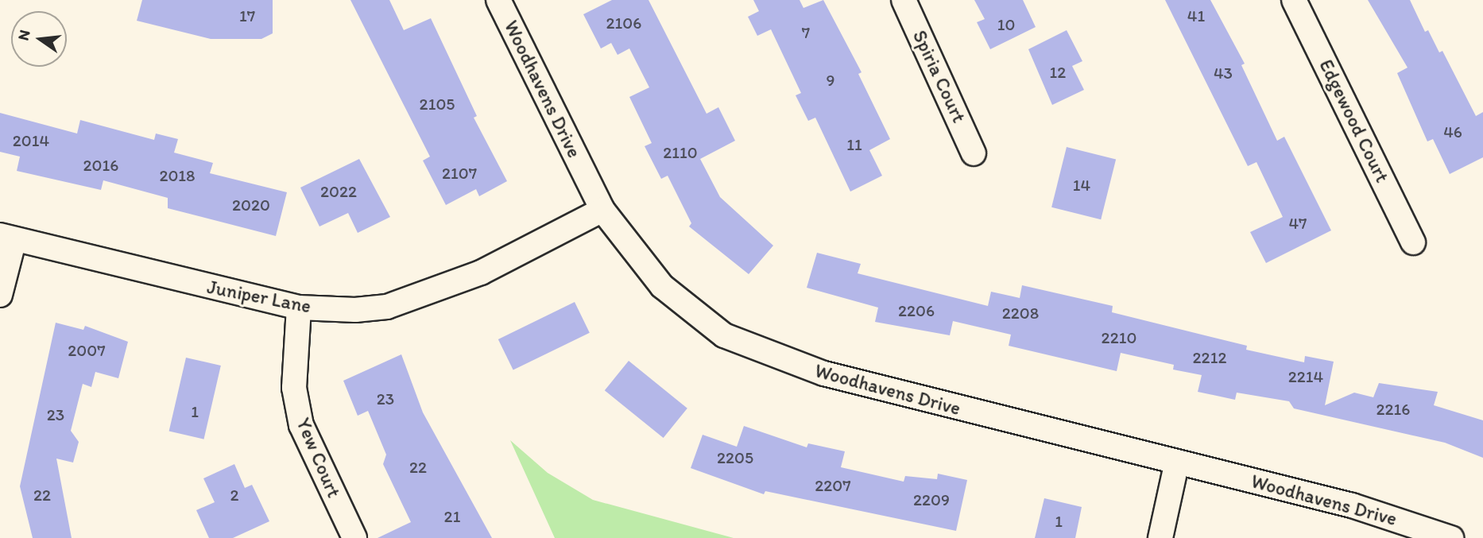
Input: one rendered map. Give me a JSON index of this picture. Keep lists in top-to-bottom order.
{
  "streets": {
    "street": [
      "Spiria Court",
      "Woodhavens Drive",
      "Edgewood Court",
      "Juniper Lane",
      "Yew Court"
    ]
  },
  "crossings": [
    ["Woodhavens Drive", "Juniper Lane"],
    ["Juniper Lane", "Yew Court"]
  ],
  "house_numbers": [
    "17",
    "41",
    "2106",
    "10",
    "7",
    "12",
    "43",
    "9",
    "2105",
    "46",
    "2014",
    "11",
    "2110",
    "2016",
    "2107",
    "2018",
    "14",
    "2022",
    "2020",
    "47",
    "2206",
    "2208",
    "2210",
    "2007",
    "2212",
    "2214",
    "23",
    "2216",
    "1",
    "23",
    "2205",
    "22",
    "2207",
    "22",
    "2",
    "2209",
    "21",
    "1"
  ],
  "north": "left"
}
